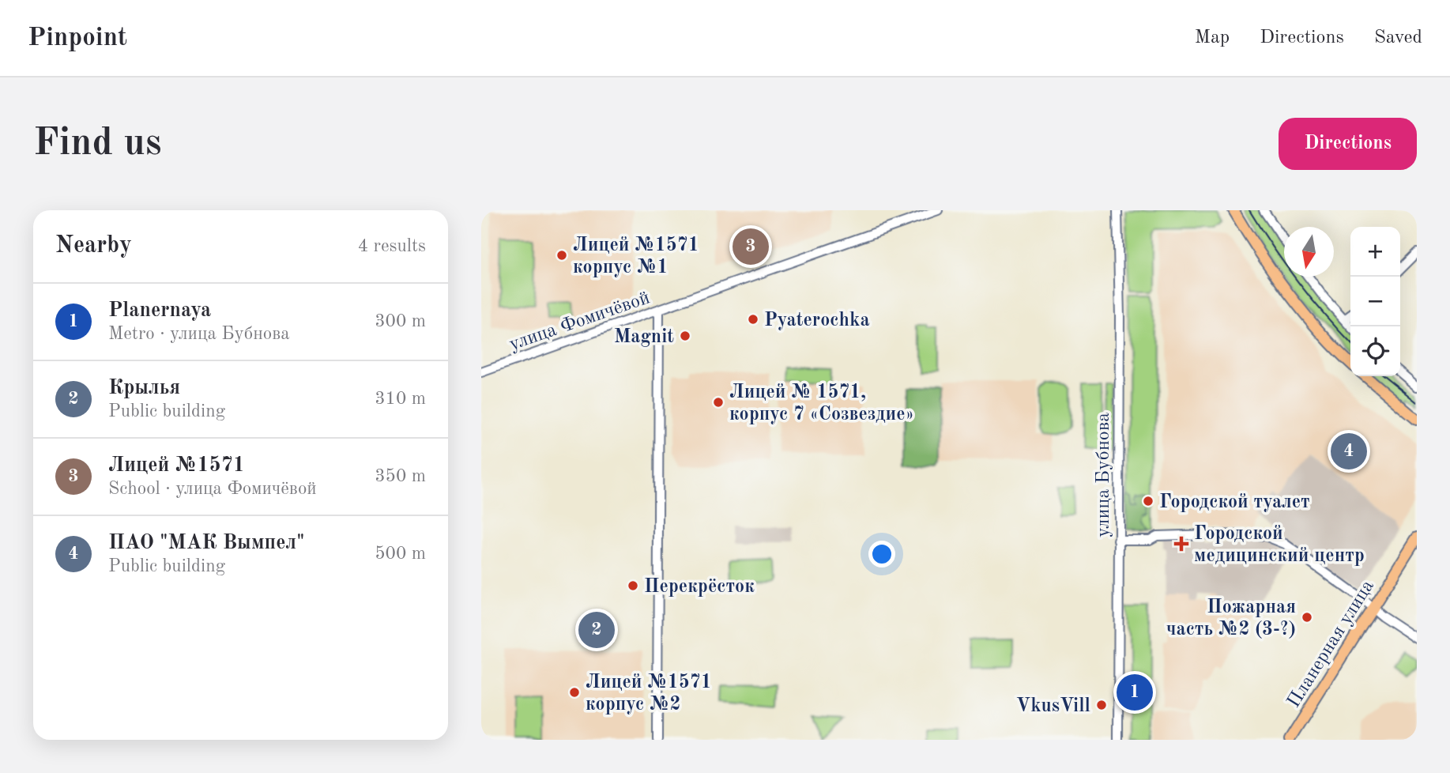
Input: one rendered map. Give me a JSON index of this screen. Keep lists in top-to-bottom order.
{
  "streets": {
    "main road": ["Планерная улица"],
    "street": ["улица Фомичёвой", "улица Бубнова"]
  },
  "places": {
    "other": [
      "Лицей №1571 корпус №1",
      "Pyaterochka",
      "Magnit",
      "Лицей № 1571, корпус 7 «Созвездие»",
      "Городской туалет",
      "Перекрёсток",
      "Пожарная часть №2 (3-?)",
      "Лицей №1571 корпус №2",
      "VkusVill"
    ],
    "health": ["Городской медицинский центр"]
  },
  "north": "bottom",
  "page": {
    "header": "Pinpoint",
    "nav": ["Map", "Directions", "Saved"],
    "buttons": "Directions",
    "title": "Find us",
    "heading": ["Nearby", "4 results"],
    "pins": [
      "3",
      "4",
      "2",
      "1"
    ],
    "map_buttons": ["+", "−"],
    "list": [
      {
        "mark": "1",
        "name": "Planernaya",
        "note": "Metro · улица Бубнова",
        "value": "300 m"
      },
      {
        "mark": "2",
        "name": "Крылья",
        "note": "Public building",
        "value": "310 m"
      },
      {
        "mark": "3",
        "name": "Лицей №1571",
        "note": "School · улица Фомичёвой",
        "value": "350 m"
      },
      {
        "mark": "4",
        "name": "ПАО \"МАК Вымпел\"",
        "note": "Public building",
        "value": "500 m"
      }
    ]
  }
}
